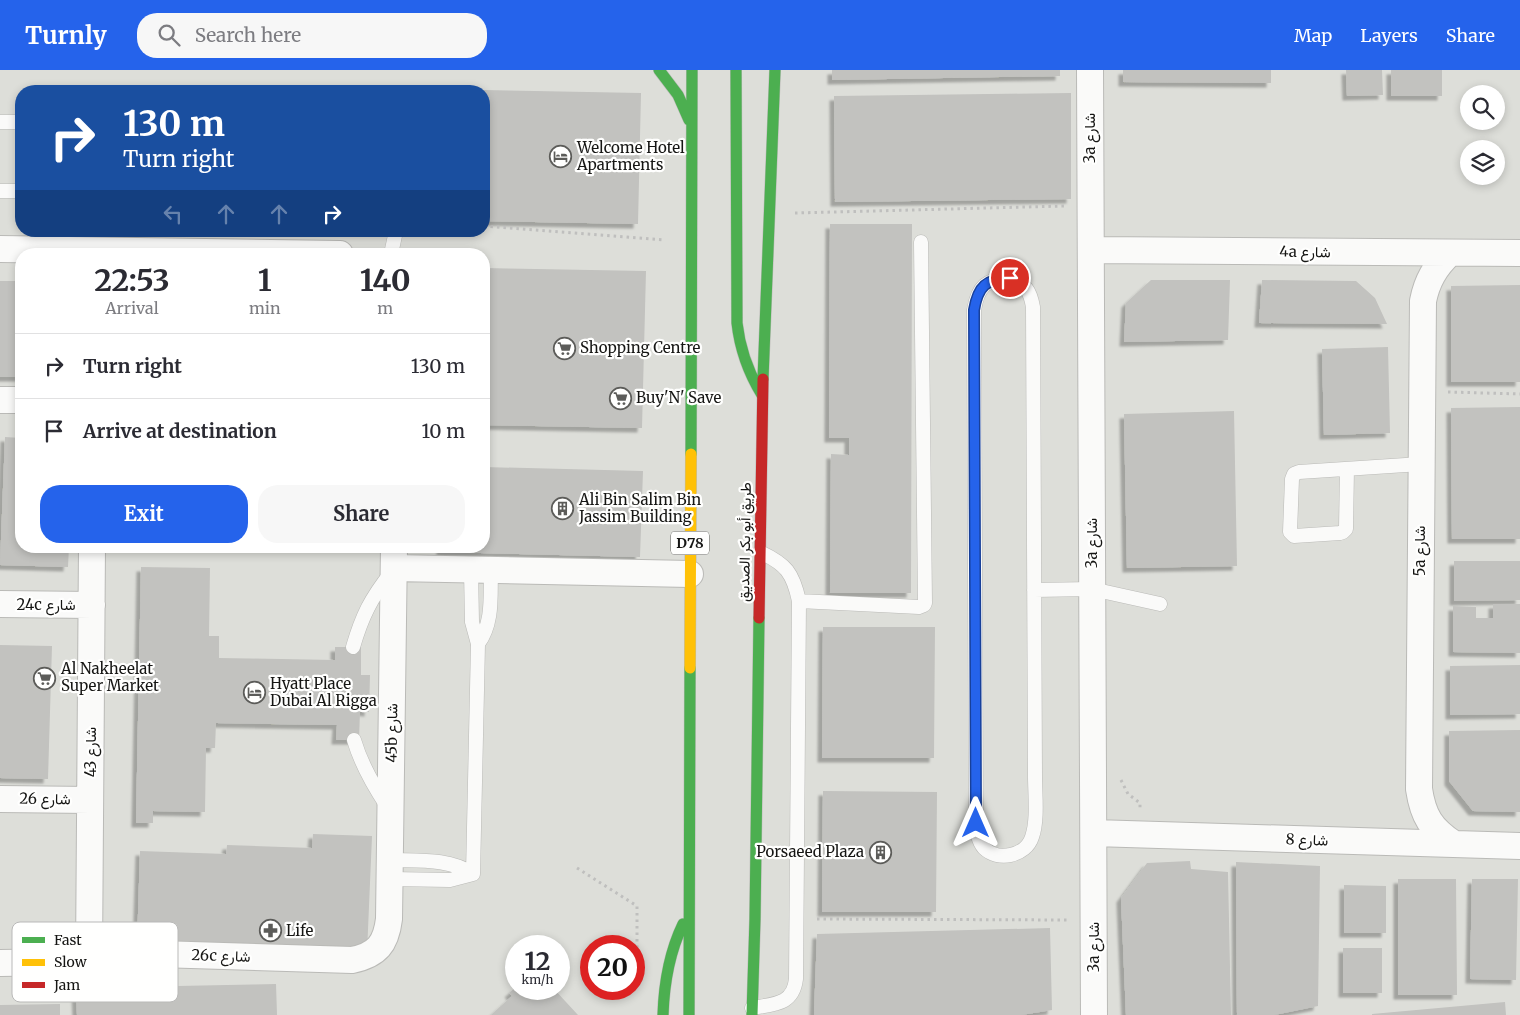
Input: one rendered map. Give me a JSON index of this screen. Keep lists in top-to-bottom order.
{
  "streets": {
    "main road": ["طريق أبو بكر الصديق", "D78"],
    "street": [
      "3a شارع",
      "4a شارع",
      "5a شارع",
      "24c شارع",
      "45b شارع",
      "شارع 43",
      "شارع 26",
      "شارع 8",
      "26c شارع"
    ]
  },
  "crossings": [
    ["3a شارع", "4a شارع"],
    ["3a شارع", "شارع 8"],
    ["4a شارع", "5a شارع"],
    ["5a شارع", "شارع 8"],
    ["24c شارع", "شارع 43"],
    ["45b شارع", "26c شارع"],
    ["شارع 43", "شارع 26"]
  ],
  "places": {
    "hotel": ["Welcome Hotel Apartments", "Hyatt Place Dubai Al Rigga"],
    "supermarket": ["Shopping Centre", "Buy'N' Save", "Al Nakheelat Super Market"],
    "building": ["Ali Bin Salim Bin Jassim Building", "Porsaeed Plaza"],
    "pharmacy": ["Life"]
  },
  "legend": ["Fast", "Slow", "Jam"],
  "page": {
    "header": "Turnly",
    "search": "Search here",
    "nav": ["Map", "Layers", "Share"],
    "turn": ["130 m", "Turn right"],
    "eta": [
      "22:53",
      "Arrival",
      "1",
      "min",
      "140",
      "m"
    ],
    "list": [
      {
        "name": "Turn right",
        "value": "130 m"
      },
      {
        "name": "Arrive at destination",
        "value": "10 m"
      }
    ],
    "buttons": ["Exit", "Share"],
    "speed": "12 km/h",
    "limit": "20"
  }
}
